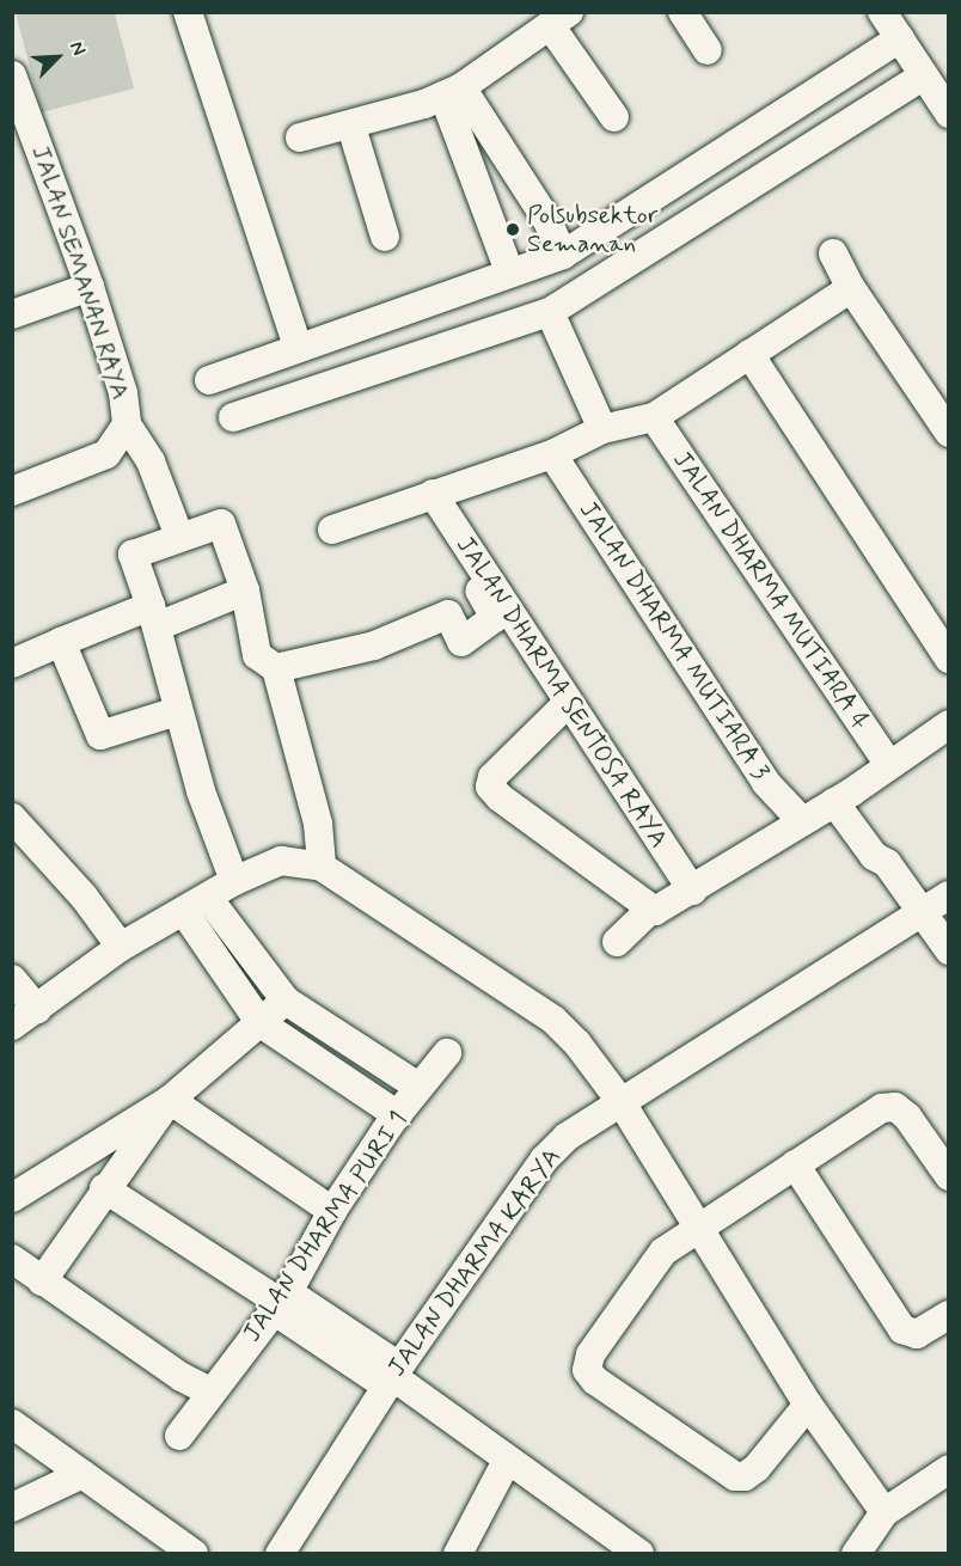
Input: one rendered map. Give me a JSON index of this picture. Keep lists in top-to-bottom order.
{
  "streets": {
    "street": [
      "JALAN SEMANAN RAYA",
      "JALAN DHARMA MUTIARA 4",
      "JALAN DHARMA MUTIARA 3",
      "JALAN DHARMA SENTOSA RAYA",
      "JALAN DHARMA PURI 1",
      "JALAN DHARMA KARYA"
    ]
  },
  "places": ["Polsubsektor Semanan"],
  "north": "top right"
}
